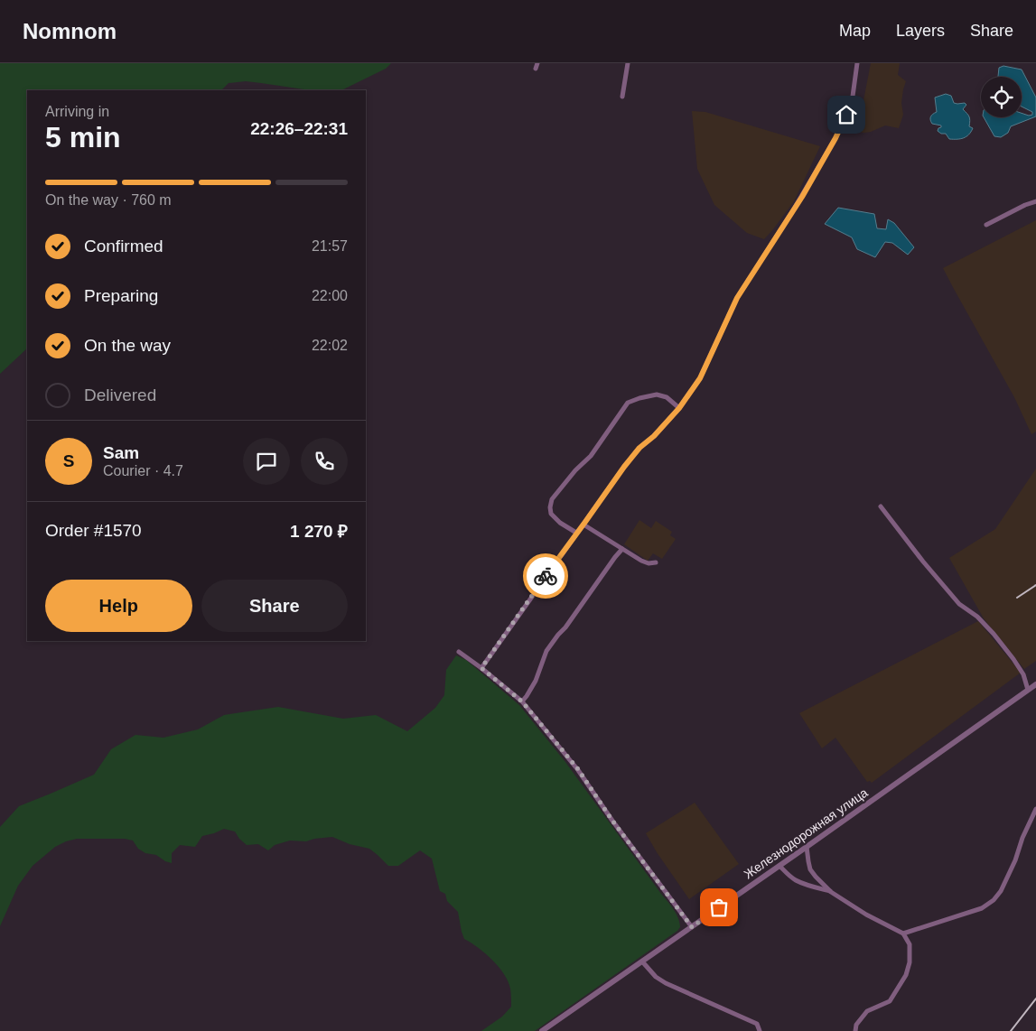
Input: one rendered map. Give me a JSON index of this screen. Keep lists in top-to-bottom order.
{
  "streets": {
    "street": ["Железнодорожная улица"]
  },
  "page": {
    "header": "Nomnom",
    "nav": ["Map", "Layers", "Share"],
    "heading": ["5 min", "Arriving in", "22:26–22:31"],
    "panel": [
      "Sam",
      "Courier · 4.7",
      "Order #1570",
      "1 270 ₽"
    ],
    "bar": "On the way · 760 m",
    "list": [
      ["Confirmed", "21:57"],
      ["Preparing", "22:00"],
      ["On the way", "22:02"],
      "Delivered"
    ],
    "round": "S",
    "buttons": ["Help", "Share"]
  }
}
